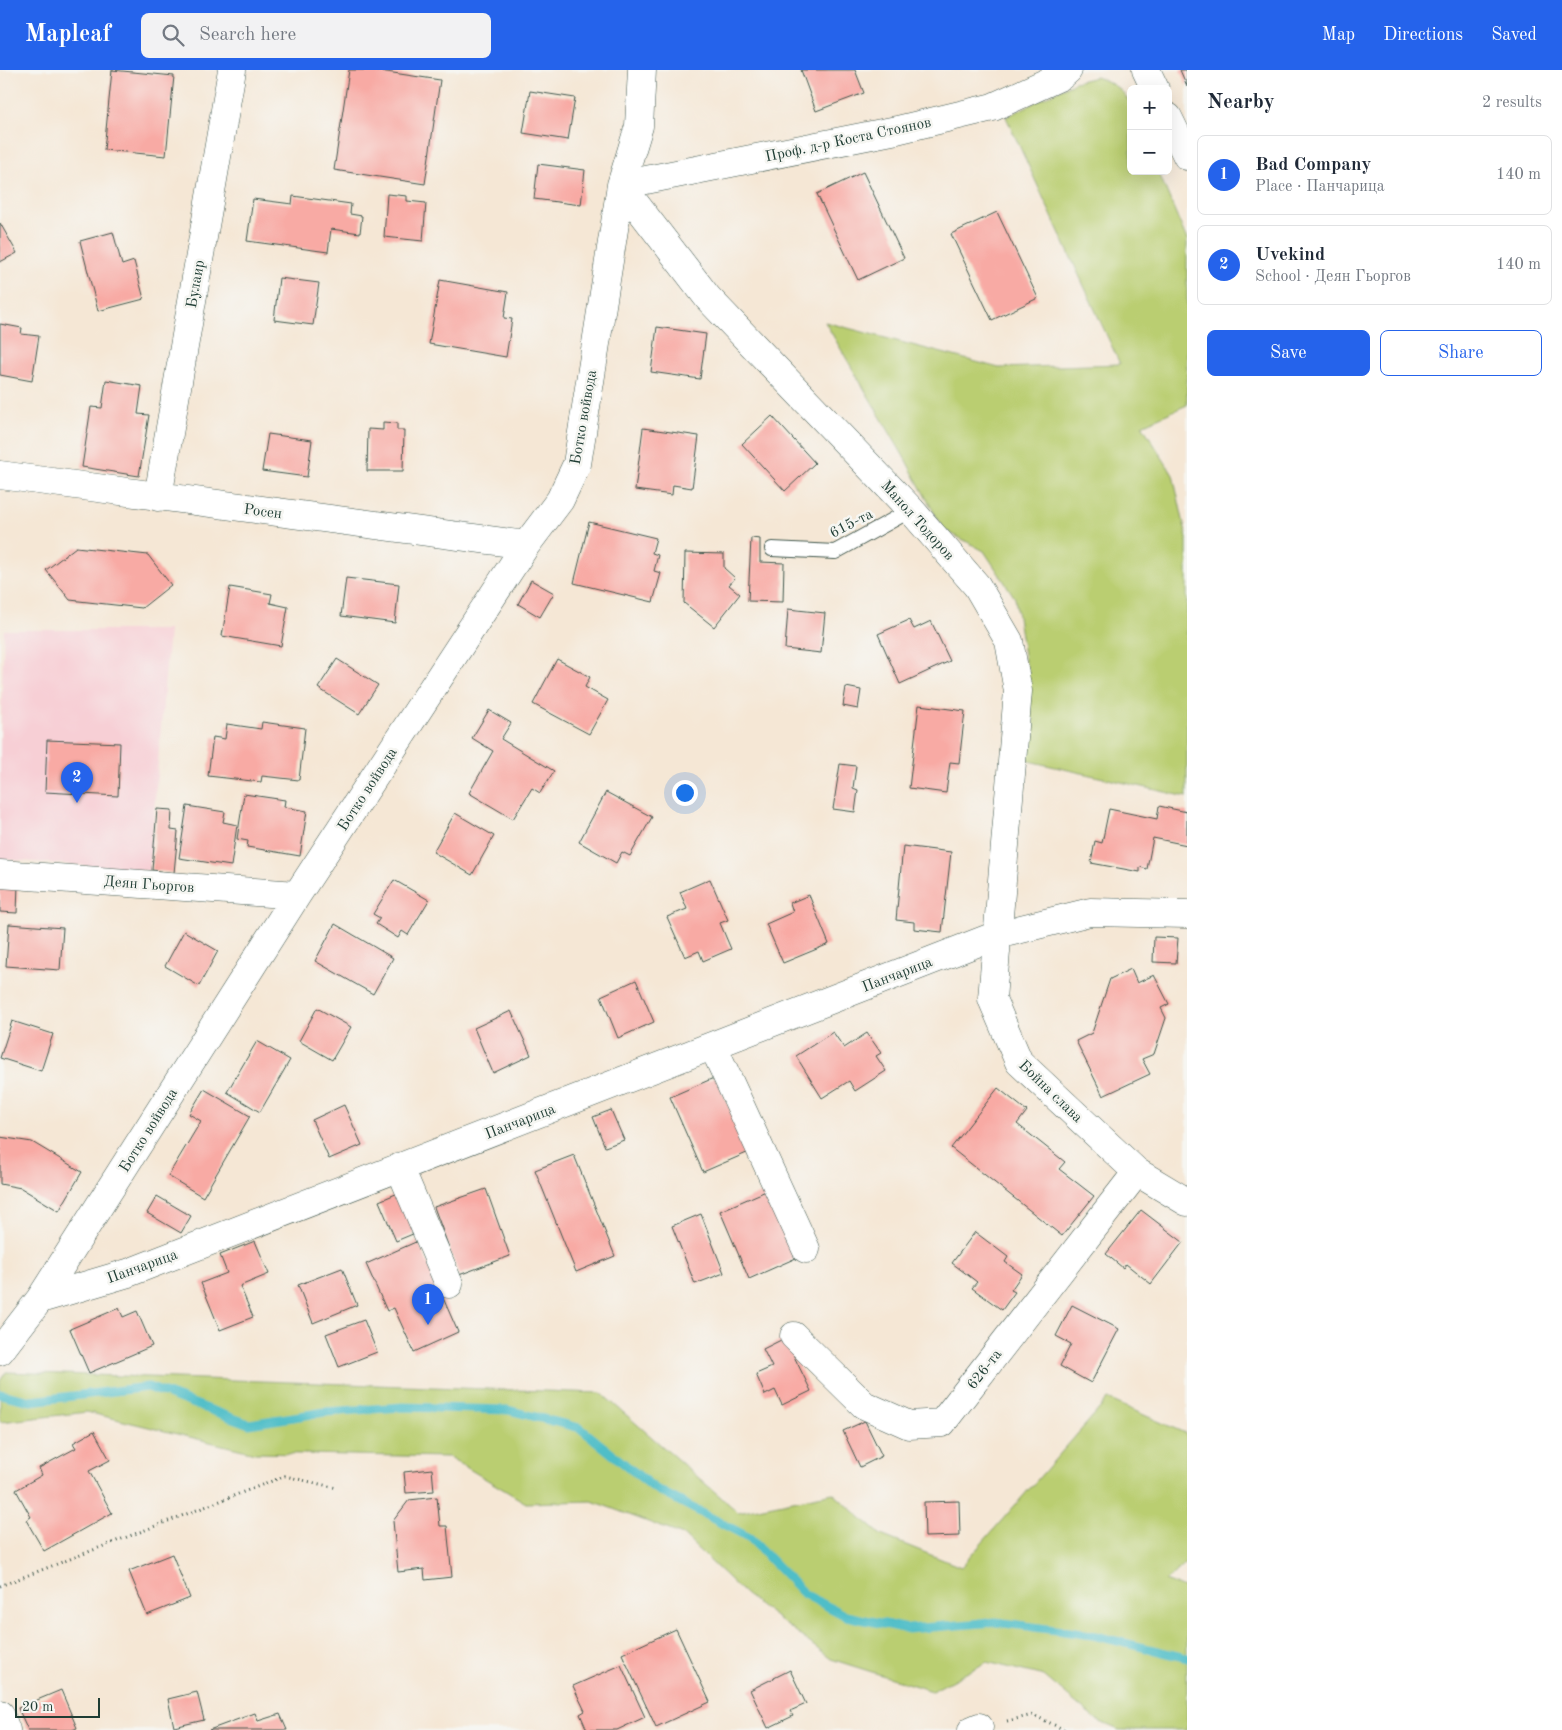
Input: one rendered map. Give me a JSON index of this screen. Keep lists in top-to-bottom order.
{
  "streets": {
    "street": [
      "Проф. д-р Коста Стоянов",
      "Булаир",
      "Ботко войвода",
      "Росен",
      "Манол Тодоров",
      "Деян Гьоргов",
      "Панчарица",
      "Бойна слава",
      "626-та"
    ],
    "lane": ["615-та"]
  },
  "crossings": [
    ["Проф. д-р Коста Стоянов", "Ботко войвода"],
    ["Проф. д-р Коста Стоянов", "Манол Тодоров"],
    ["Булаир", "Росен"],
    ["Ботко войвода", "Росен"],
    ["Ботко войвода", "Манол Тодоров"],
    ["Ботко войвода", "Деян Гьоргов"],
    ["Ботко войвода", "Панчарица"],
    ["Манол Тодоров", "615-та"],
    ["Манол Тодоров", "Панчарица"],
    ["Манол Тодоров", "Бойна слава"],
    ["Панчарица", "Бойна слава"],
    ["Бойна слава", "626-та"]
  ],
  "scale_bar": "20 m",
  "page": {
    "header": "Mapleaf",
    "search": "Search here",
    "nav": ["Map", "Directions", "Saved"],
    "heading": ["Nearby", "2 results"],
    "map_buttons": ["+", "−"],
    "list": [
      {
        "mark": "1",
        "name": "Bad Company",
        "note": "Place · Панчарица",
        "value": "140 m"
      },
      {
        "mark": "2",
        "name": "Uvekind",
        "note": "School · Деян Гьоргов",
        "value": "140 m"
      }
    ],
    "buttons": ["Save", "Share"],
    "pins": ["2", "1"],
    "scale": "20 m"
  }
}
